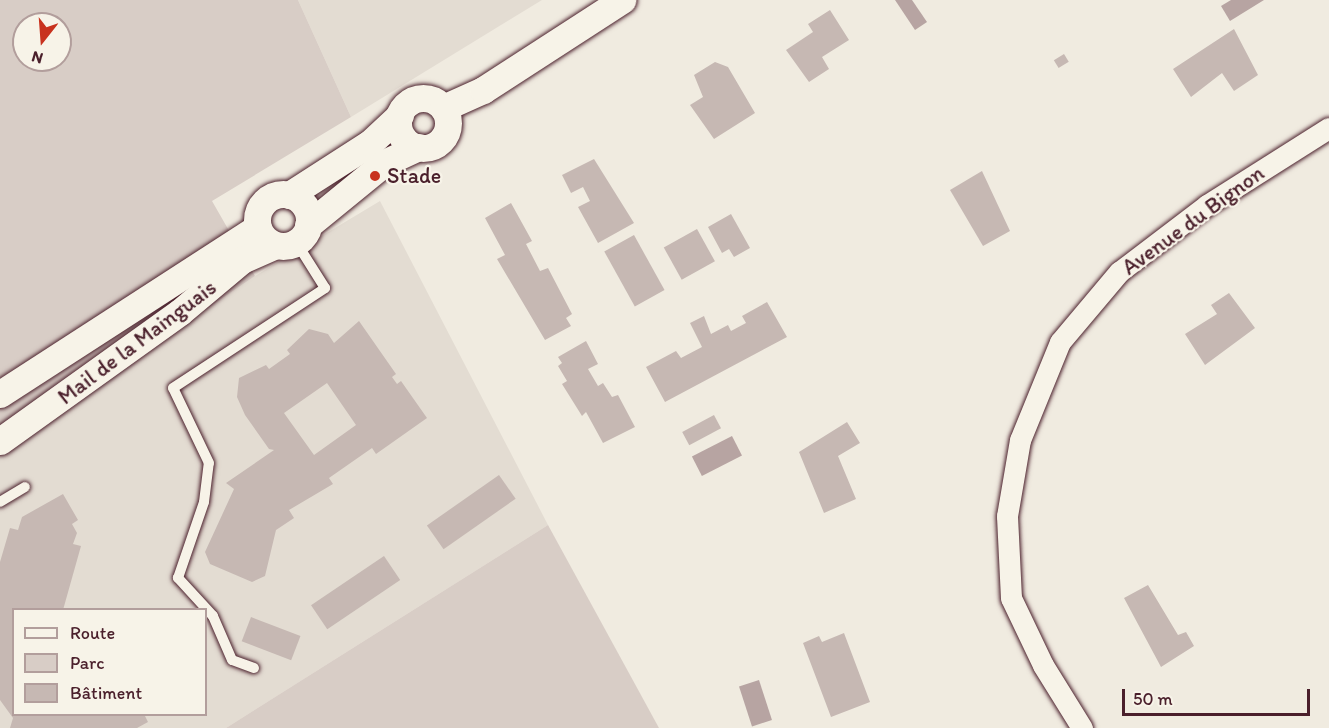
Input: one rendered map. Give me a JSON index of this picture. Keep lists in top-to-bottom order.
{
  "streets": {
    "street": ["Avenue du Bignon", "Mail de la Mainguais"]
  },
  "places": ["Stade"],
  "legend": ["Route", "Parc", "Bâtiment"],
  "scale_bar": "50 m",
  "north": "bottom"
}
